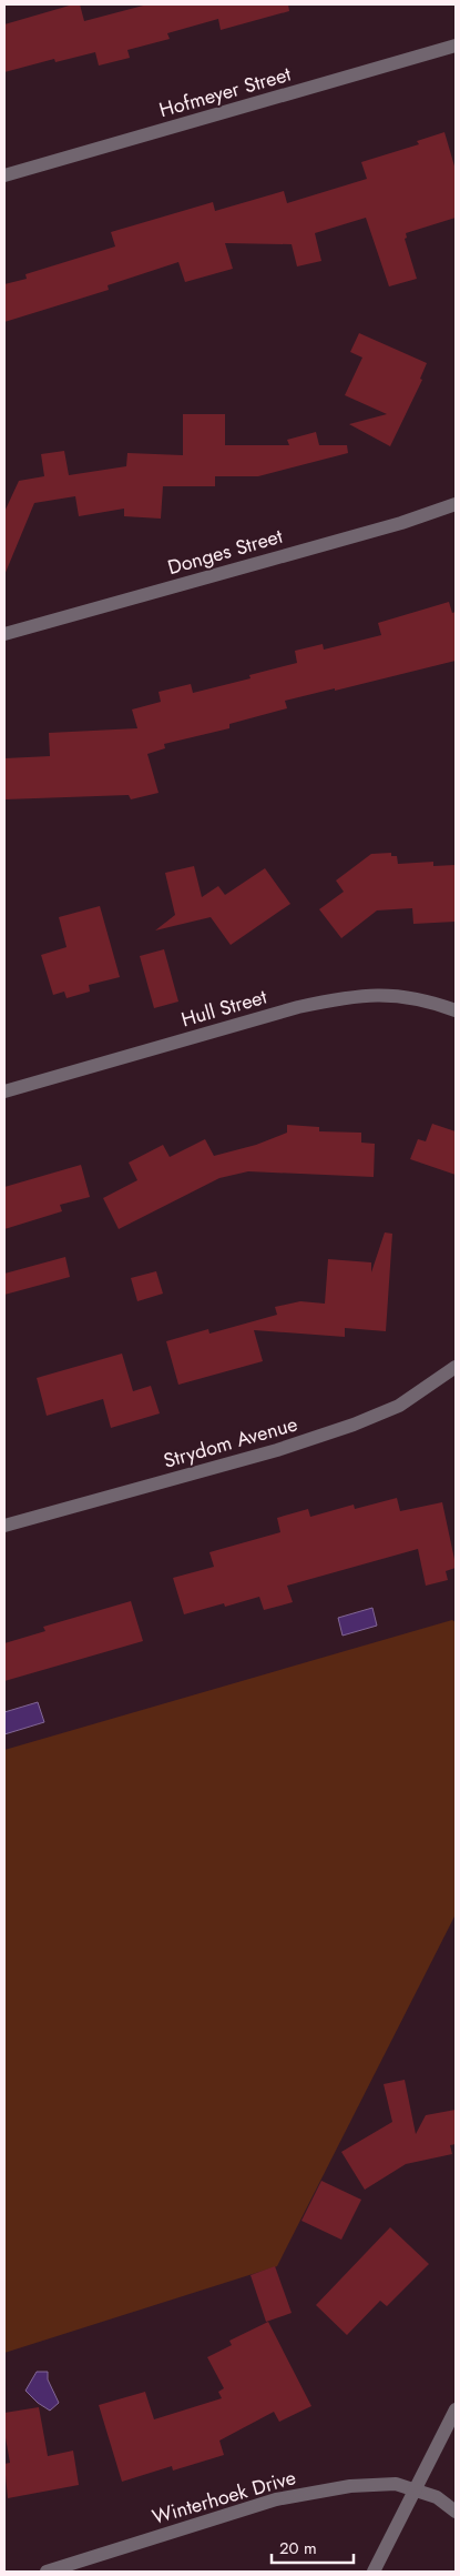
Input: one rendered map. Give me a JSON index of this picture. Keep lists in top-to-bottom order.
{
  "streets": {
    "street": [
      "Hofmeyer Street",
      "Donges Street",
      "Hull Street",
      "Strydom Avenue",
      "Winterhoek Drive"
    ]
  },
  "scale_bar": "20 m"
}
